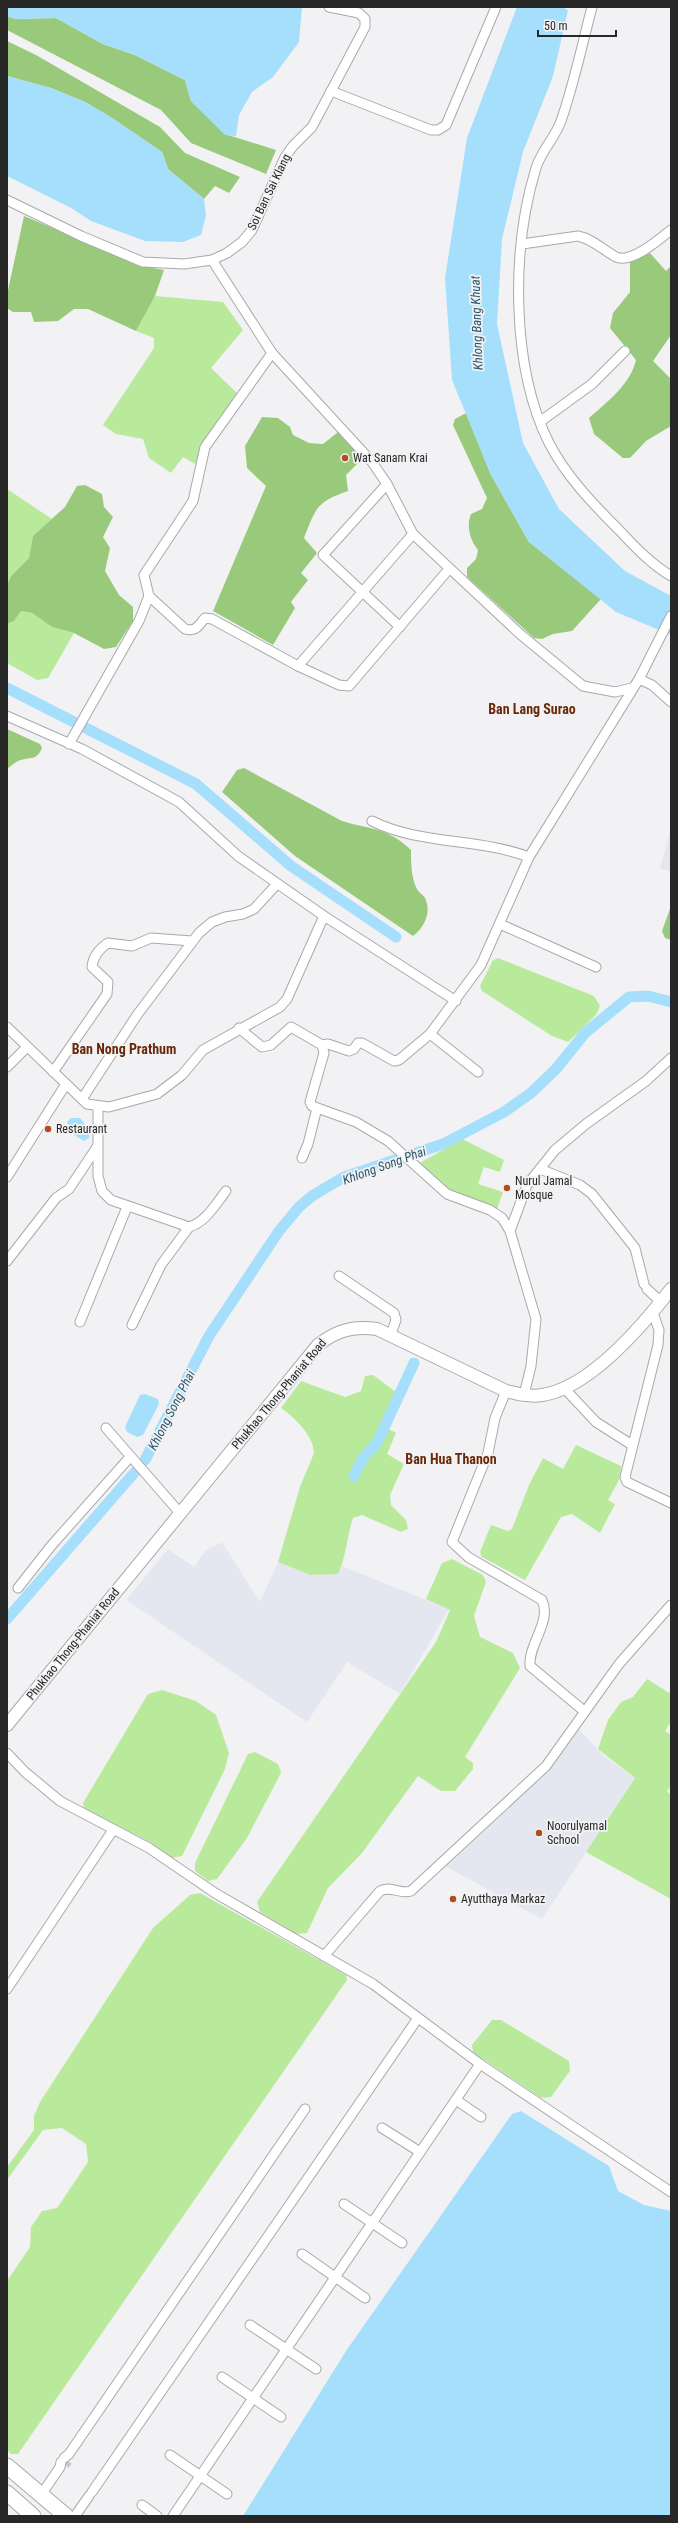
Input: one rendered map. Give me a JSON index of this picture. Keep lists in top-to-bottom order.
{
  "streets": {
    "street": ["Soi Ban Sai Klang", "Phukhao Thong-Phaniat Road"]
  },
  "districts": ["Ban Lang Surao", "Ban Nong Prathum", "Ban Hua Thanon"],
  "water": ["Khlong Bang Khuat", "Khlong Song Phai"],
  "places": [
    "Wat Sanam Krai",
    "Restaurant",
    "Nurul Jamal Mosque",
    "Noorulyamal School",
    "Ayutthaya Markaz"
  ],
  "scale_bar": "50 m"
}
